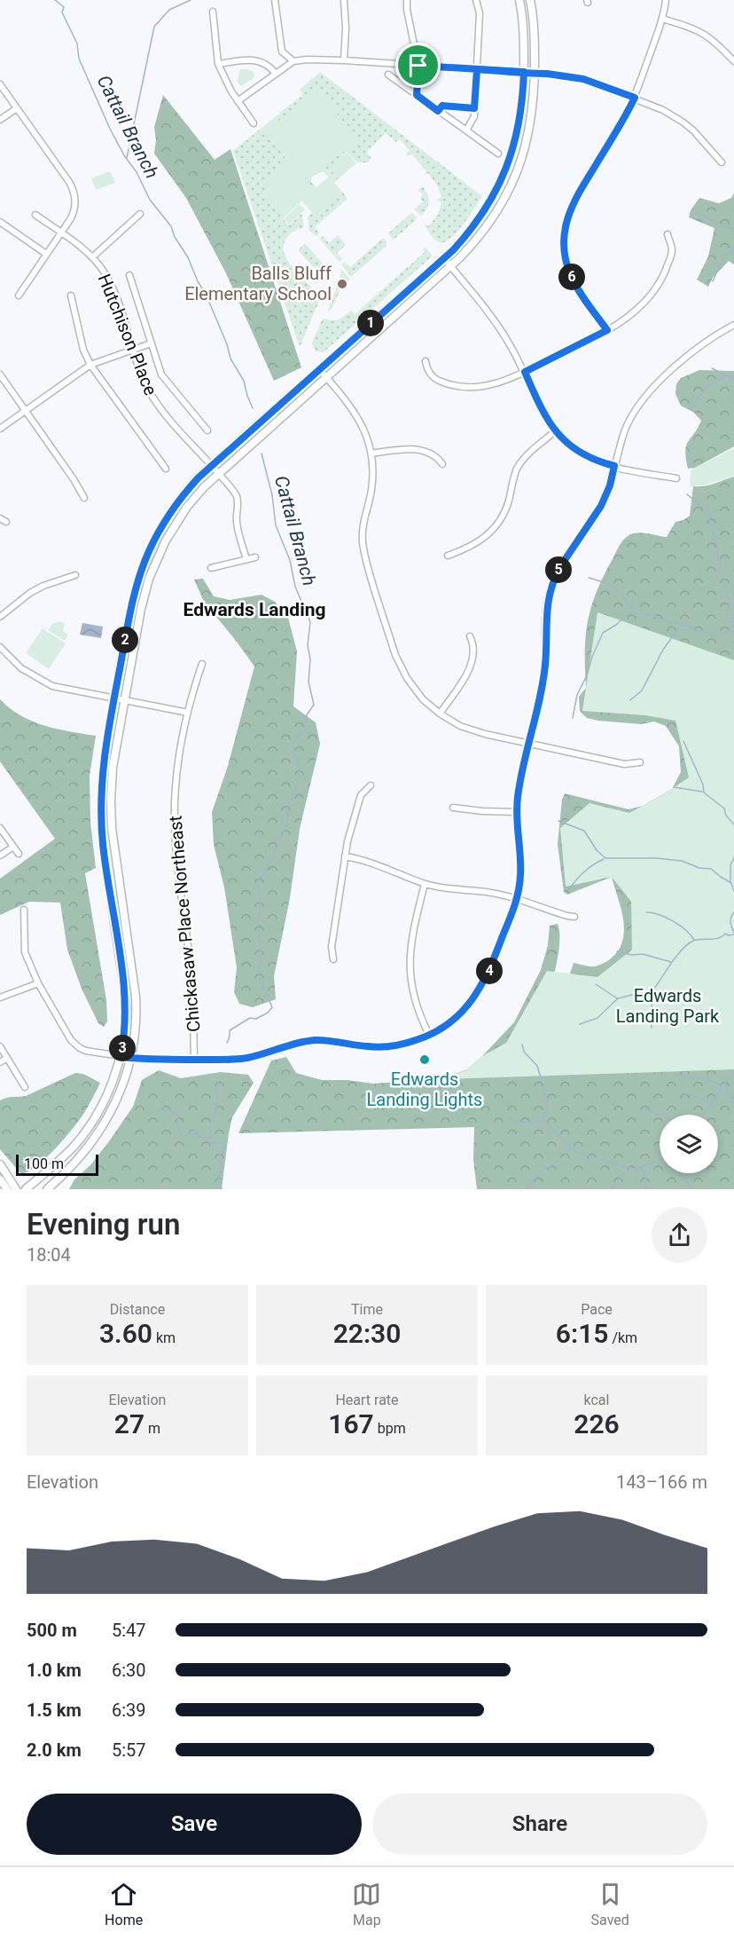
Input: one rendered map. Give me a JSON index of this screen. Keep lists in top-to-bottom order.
{
  "streets": {
    "street": ["Hutchison Place", "Chickasaw Place Northeast"]
  },
  "districts": ["Edwards Landing"],
  "water": ["Cattail Branch"],
  "parks": ["Edwards Landing Park"],
  "places": ["Balls Bluff Elementary School", "Edwards Landing Lights"],
  "scale_bar": "100 m",
  "page": {
    "pins": [
      "6",
      "1",
      "5",
      "2",
      "4",
      "3"
    ],
    "scale": "100 m",
    "heading": ["Evening run", "18:04"],
    "stats": [
      ["Distance", "3.60 km"],
      ["Time", "22:30"],
      ["Pace", "6:15 /km"],
      ["Elevation", "27 m"],
      ["Heart rate", "167 bpm"],
      ["kcal", "226"]
    ],
    "chart": ["Elevation", "143–166 m"],
    "list": [
      {
        "name": "500 m",
        "note": "5:47"
      },
      {
        "name": "1.0 km",
        "note": "6:30"
      },
      {
        "name": "1.5 km",
        "note": "6:39"
      },
      {
        "name": "2.0 km",
        "note": "5:57"
      }
    ],
    "buttons": ["Save", "Share"],
    "tabs": ["Home", "Map", "Saved"]
  }
}
